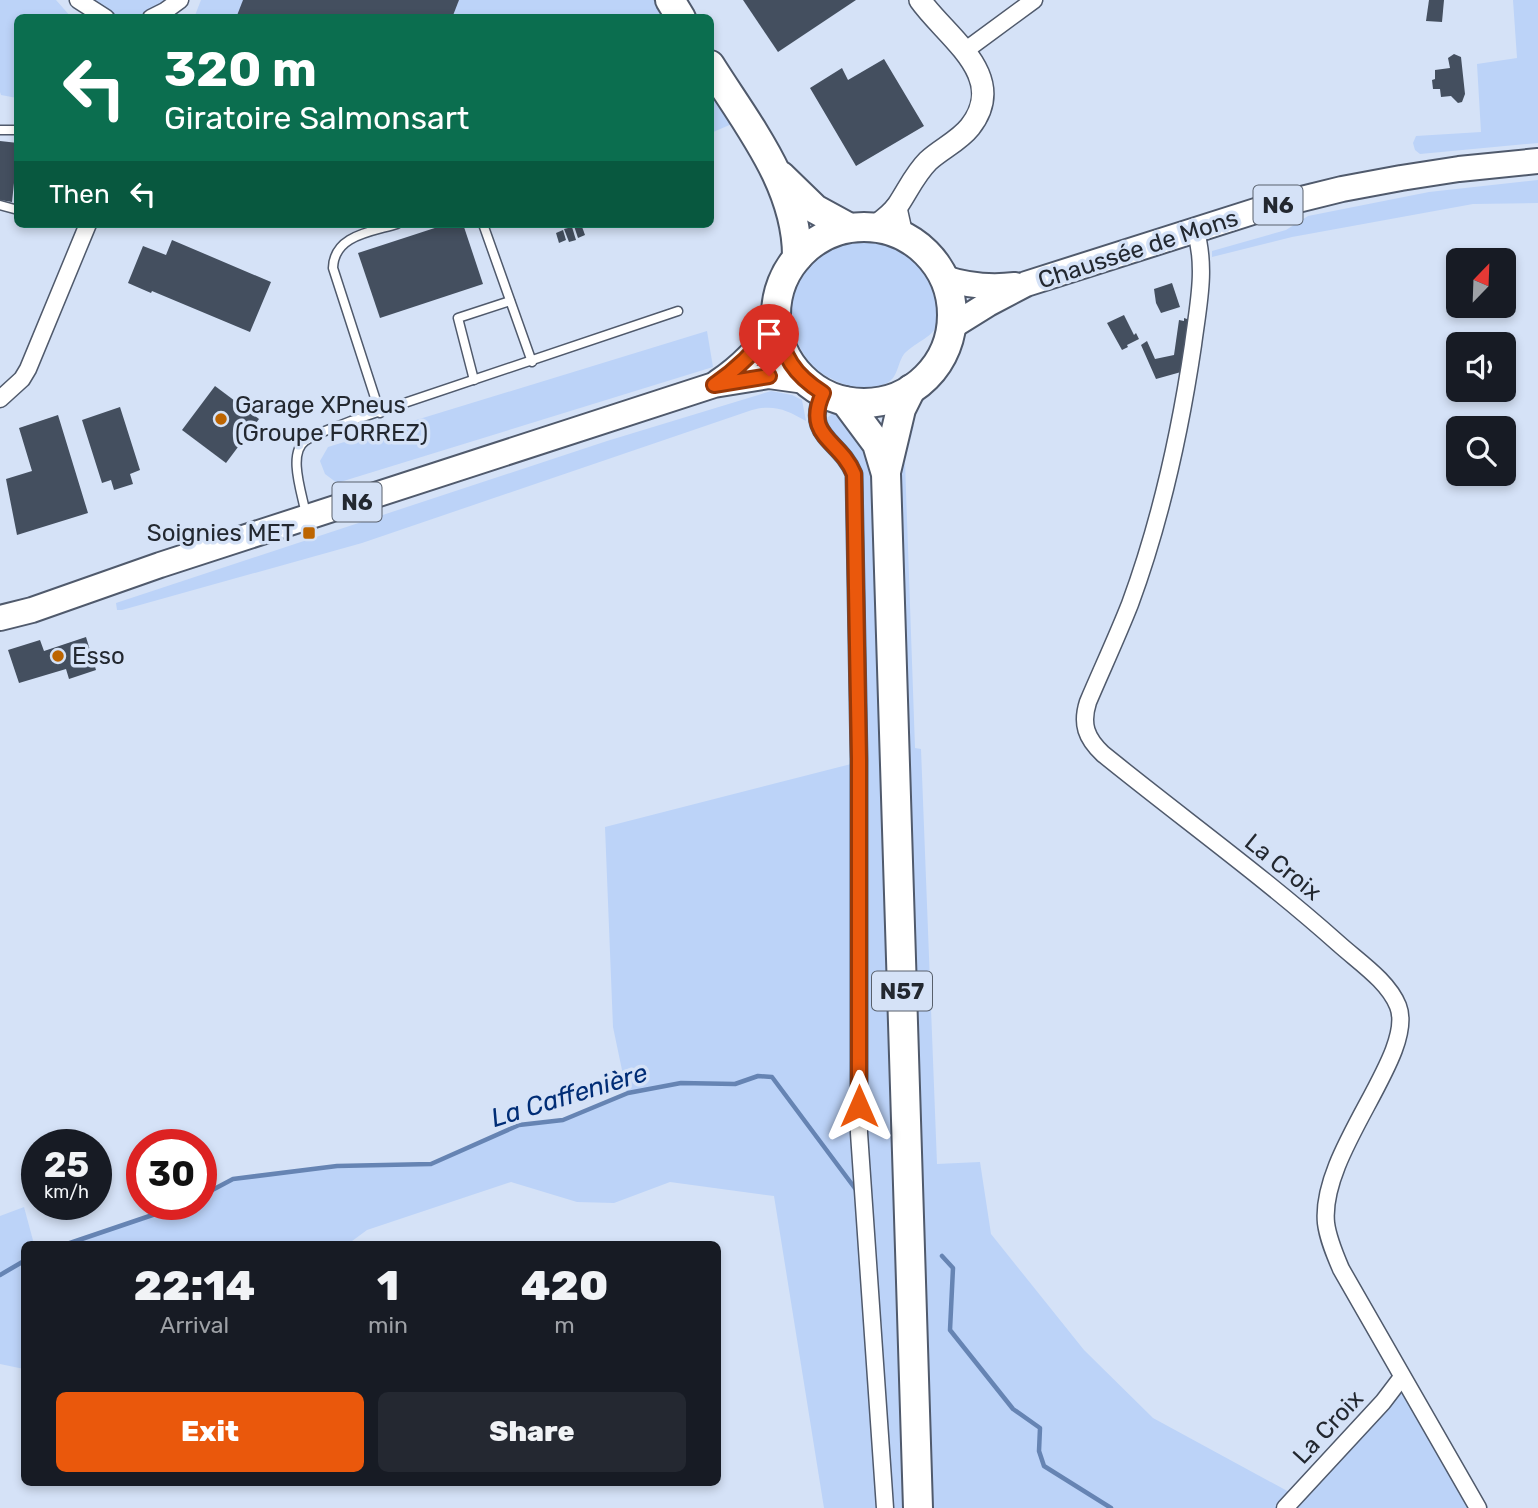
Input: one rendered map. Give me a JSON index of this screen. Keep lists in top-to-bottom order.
{
  "streets": {
    "highway": ["N57"],
    "main road": ["N6", "Chaussée de Mons"],
    "street": ["La Croix"]
  },
  "crossings": [
    ["N6", "Chaussée de Mons"],
    ["N6", "N57"],
    ["Chaussée de Mons", "La Croix"],
    ["Chaussée de Mons", "N57"]
  ],
  "water": ["La Caffenière"],
  "places": {
    "other": ["Garage XPneus (Groupe FORREZ)", "Esso"],
    "transit": ["Soignies MET"]
  },
  "north": "top right",
  "page": {
    "turn": ["320 m", "Giratoire Salmonsart"],
    "then": "Then",
    "speed": "25 km/h",
    "limit": "30",
    "eta": [
      "22:14",
      "Arrival",
      "1",
      "min",
      "420",
      "m"
    ],
    "buttons": ["Exit", "Share"]
  }
}
